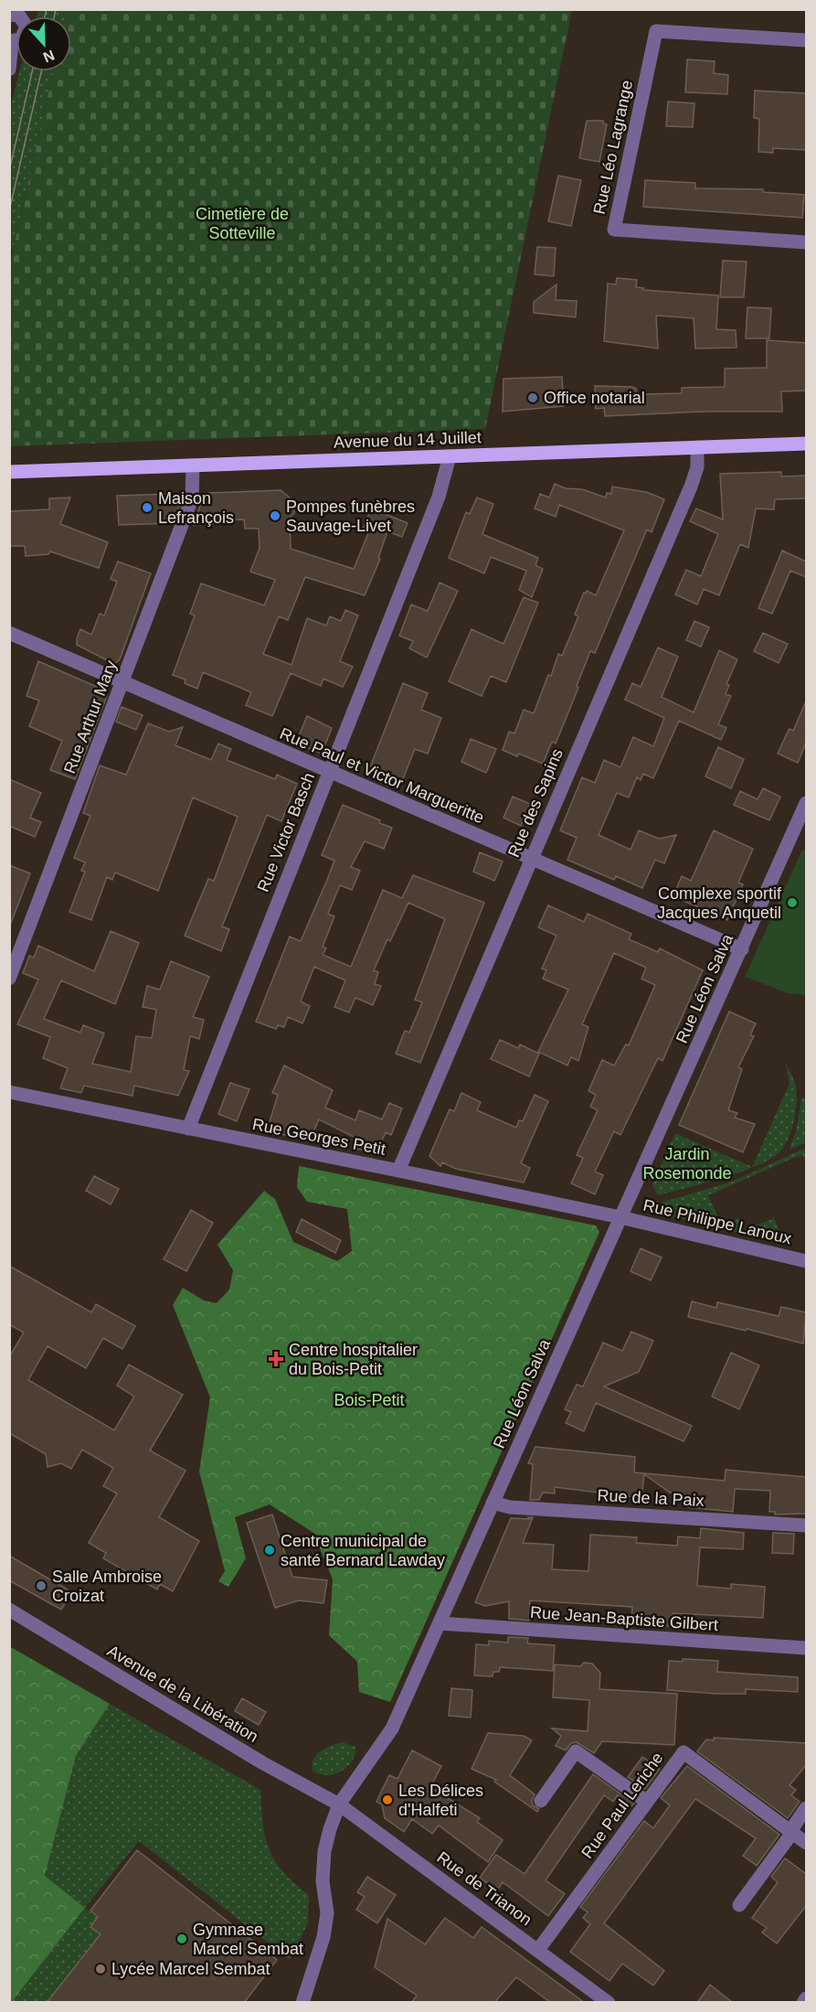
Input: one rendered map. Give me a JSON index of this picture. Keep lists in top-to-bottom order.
{
  "streets": {
    "main road": ["Avenue du 14 Juillet"],
    "street": [
      "Rue Léo Lagrange",
      "Rue Arthur Mary",
      "Rue Paul et Victor Margueritte",
      "Rue des Sapins",
      "Rue Victor Basch",
      "Rue Léon Salva",
      "Rue Georges Petit",
      "Rue Philippe Lanoux",
      "Rue de la Paix",
      "Rue Jean-Baptiste Gilbert",
      "Avenue de la Libération",
      "Rue Paul Leriche",
      "Rue de Trianon"
    ]
  },
  "crossings": [
    ["Avenue du 14 Juillet", "Rue Arthur Mary"],
    ["Avenue du 14 Juillet", "Rue des Sapins"],
    ["Avenue du 14 Juillet", "Rue Victor Basch"],
    ["Rue Arthur Mary", "Rue Paul et Victor Margueritte"],
    ["Rue Paul et Victor Margueritte", "Rue des Sapins"],
    ["Rue Paul et Victor Margueritte", "Rue Victor Basch"],
    ["Rue Paul et Victor Margueritte", "Rue Léon Salva"],
    ["Rue des Sapins", "Rue Georges Petit"],
    ["Rue Victor Basch", "Rue Georges Petit"],
    ["Rue Léon Salva", "Rue Georges Petit"],
    ["Rue Léon Salva", "Rue Philippe Lanoux"],
    ["Rue Léon Salva", "Rue de la Paix"],
    ["Rue Léon Salva", "Rue Jean-Baptiste Gilbert"],
    ["Rue Léon Salva", "Avenue de la Libération"],
    ["Rue Léon Salva", "Rue de Trianon"],
    ["Rue Georges Petit", "Rue Philippe Lanoux"],
    ["Avenue de la Libération", "Rue de Trianon"],
    ["Rue Paul Leriche", "Rue de Trianon"]
  ],
  "parks": ["Cimetière de Sotteville", "Jardin Rosemonde", "Bois-Petit"],
  "places": {
    "other": [
      "Office notarial",
      "Maison Lefrançois",
      "Pompes funèbres Sauvage-Livet",
      "Complexe sportif Jacques Anquetil",
      "Centre municipal de santé Bernard Lawday",
      "Salle Ambroise Croizat",
      "Les Délices d'Halfeti",
      "Gymnase Marcel Sembat",
      "Lycée Marcel Sembat"
    ],
    "health": ["Centre hospitalier du Bois-Petit"]
  },
  "north": "bottom"
}
